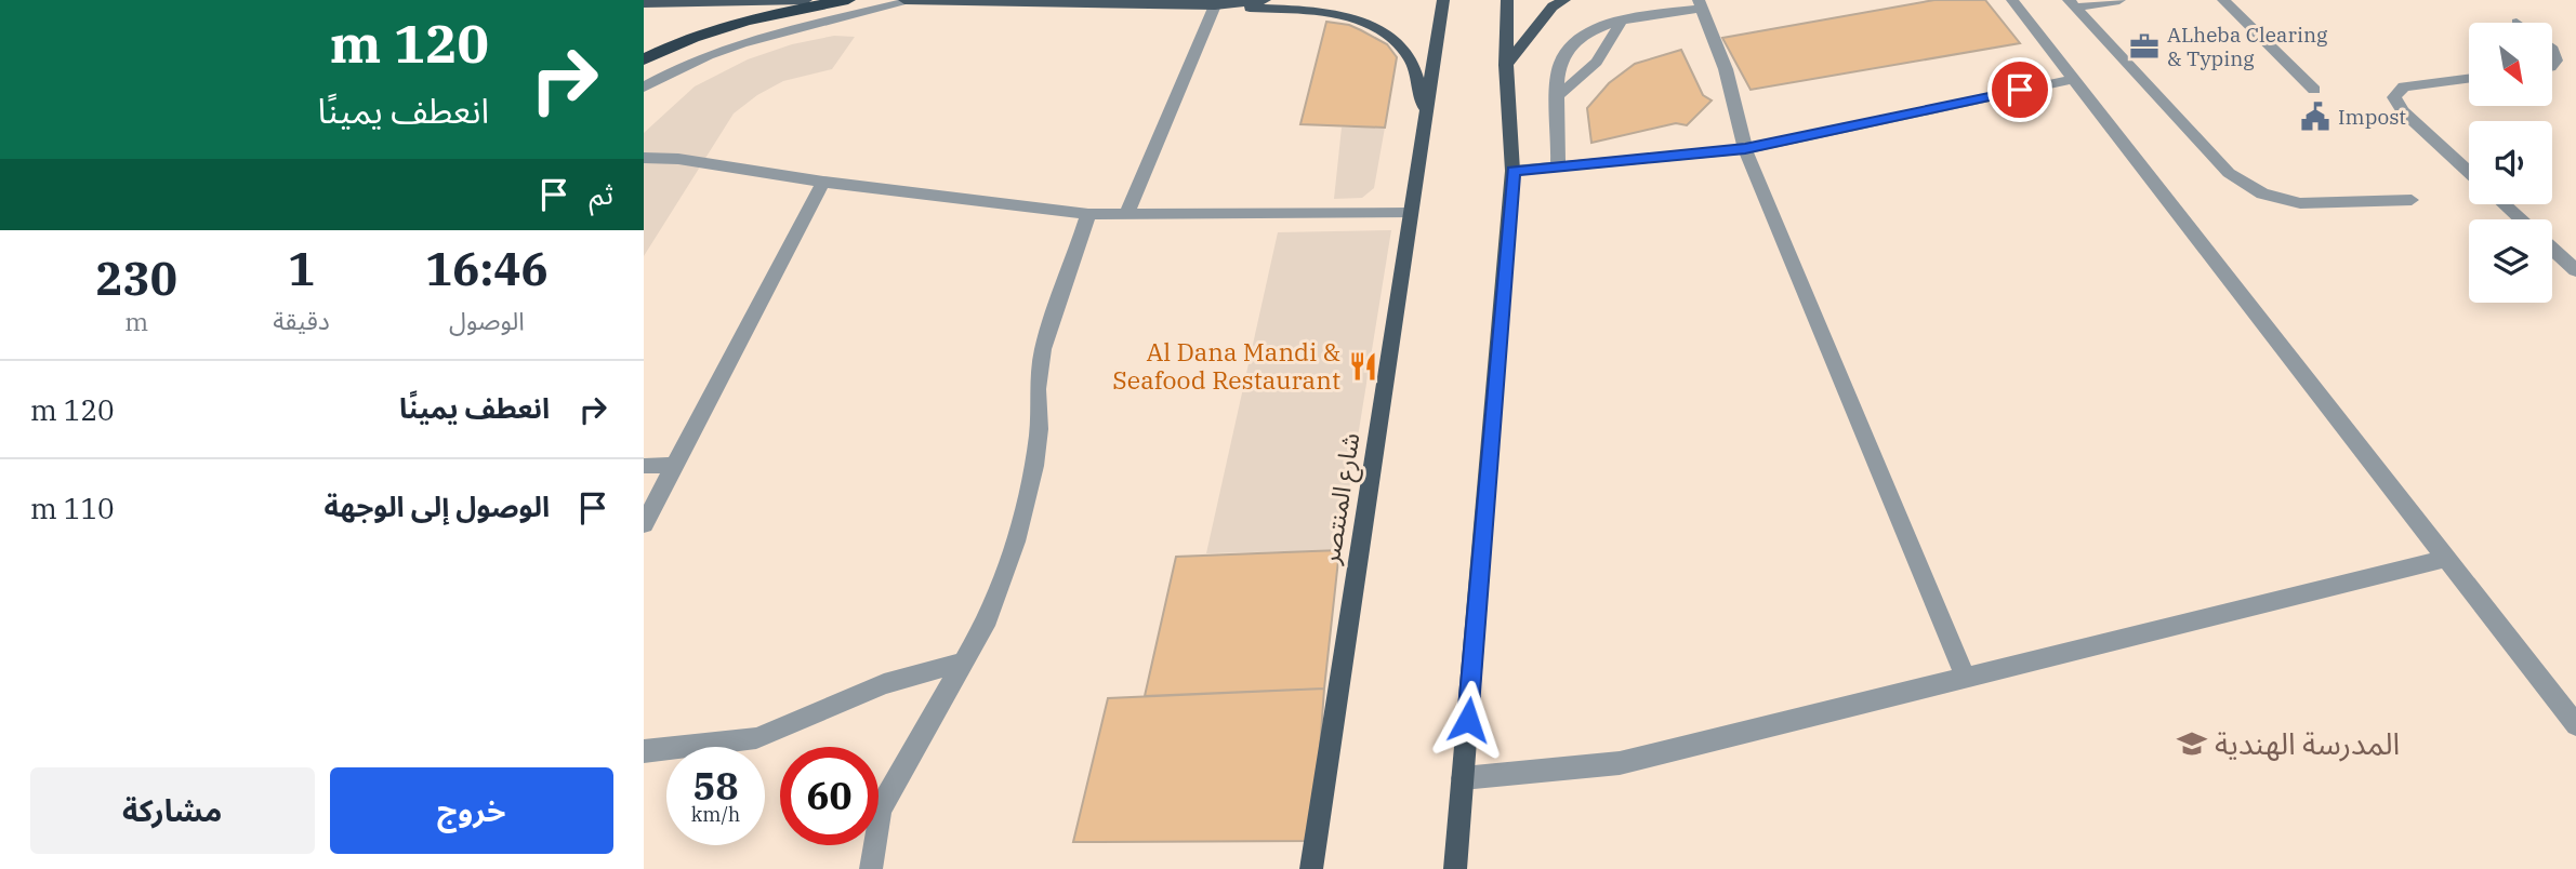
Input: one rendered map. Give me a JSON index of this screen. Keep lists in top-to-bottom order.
{
  "streets": {
    "main road": ["شارع المنتصر"]
  },
  "places": {
    "office": ["ALheba Clearing & Typing"],
    "public building": ["Impost"],
    "restaurant": ["Al Dana Mandi & Seafood Restaurant"],
    "school or university": ["المدرسة الهندية"]
  },
  "north": "bottom right",
  "page": {
    "turn": ["120 m", "انعطف يمينًا"],
    "then": "ثم",
    "eta": [
      "16:46",
      "الوصول",
      "1",
      "دقيقة",
      "230",
      "m"
    ],
    "list": [
      {
        "name": "انعطف يمينًا",
        "value": "120 m"
      },
      {
        "name": "الوصول إلى الوجهة",
        "value": "110 m"
      }
    ],
    "speed": "58 km/h",
    "limit": "60",
    "buttons": ["خروج", "مشاركة"]
  }
}
